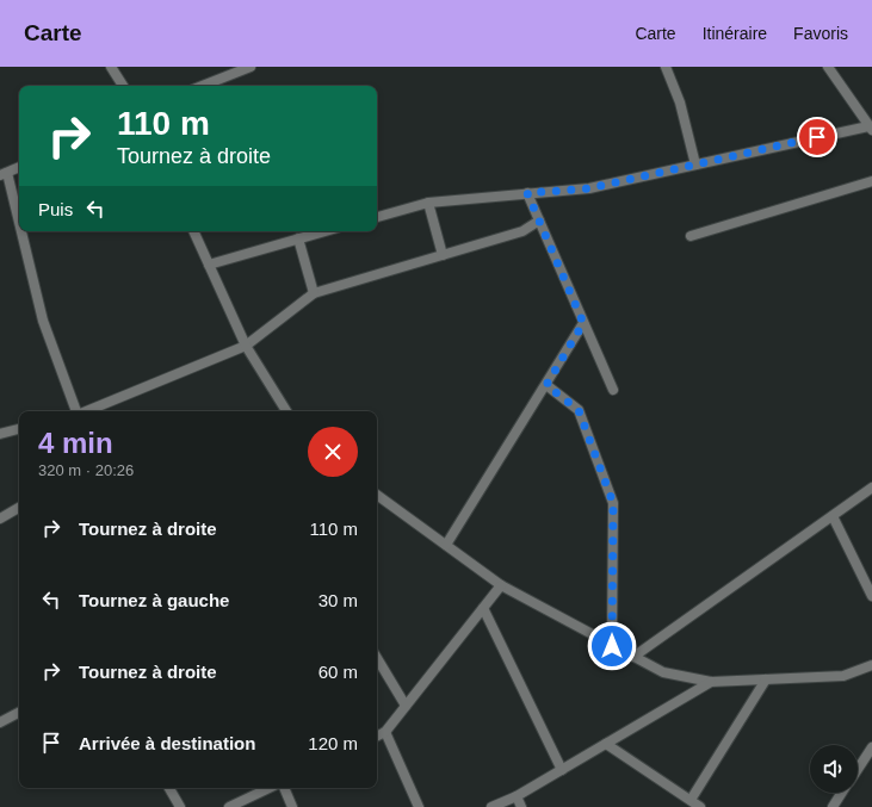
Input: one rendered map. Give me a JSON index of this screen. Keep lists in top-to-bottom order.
{
  "page": {
    "header": "Carte",
    "nav": ["Carte", "Itinéraire", "Favoris"],
    "turn": ["110 m", "Tournez à droite"],
    "then": "Puis",
    "heading": ["4 min", "320 m · 20:26"],
    "list": [
      {
        "name": "Tournez à droite",
        "value": "110 m"
      },
      {
        "name": "Tournez à gauche",
        "value": "30 m"
      },
      {
        "name": "Tournez à droite",
        "value": "60 m"
      },
      {
        "name": "Arrivée à destination",
        "value": "120 m"
      }
    ]
  }
}
